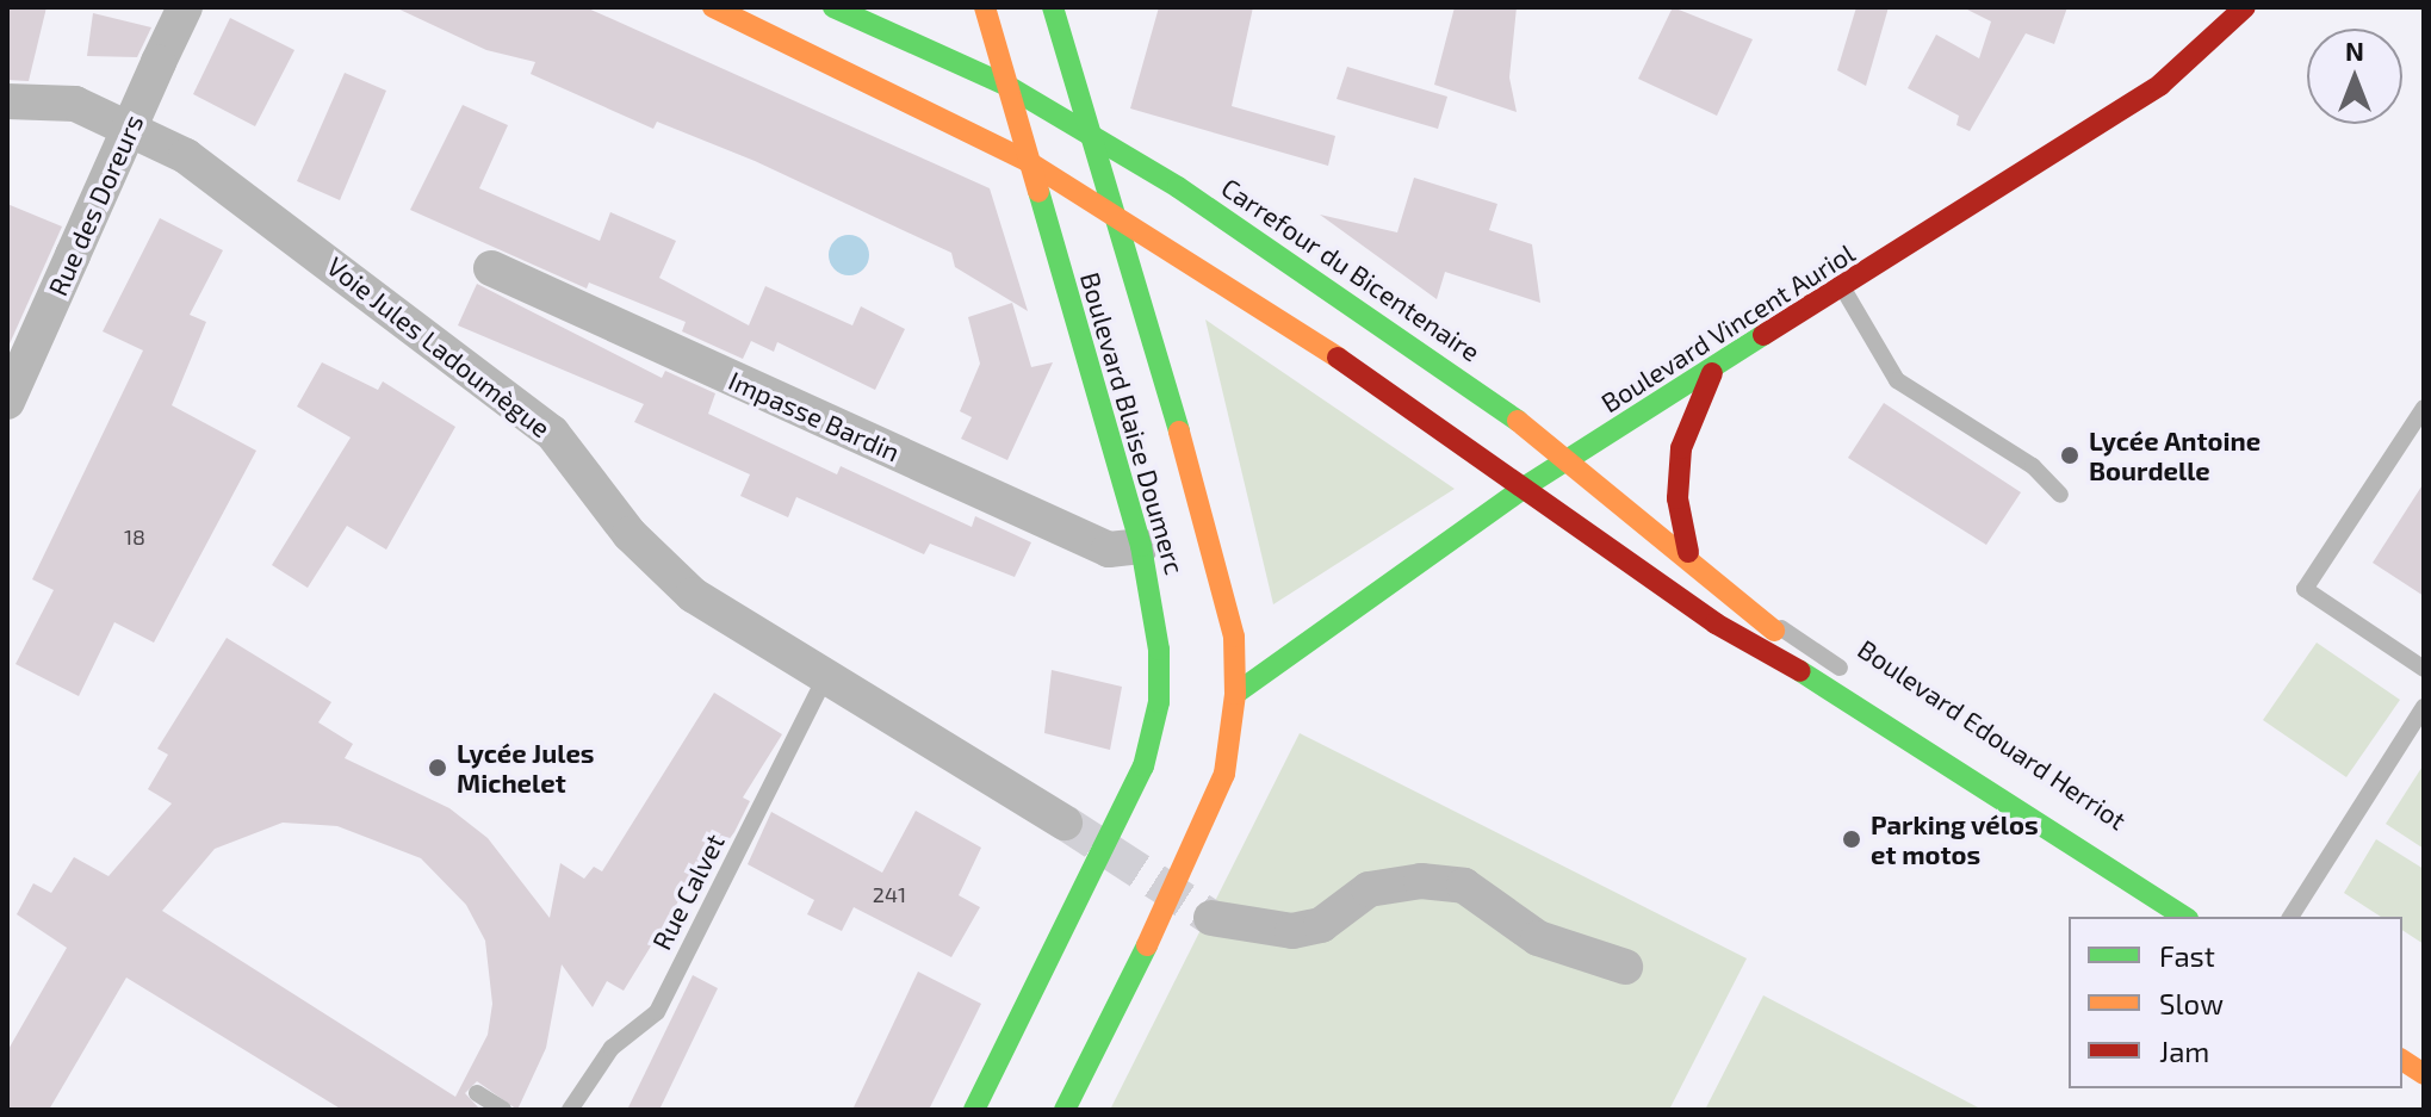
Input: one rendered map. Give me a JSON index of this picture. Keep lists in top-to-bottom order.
{
  "streets": {
    "main road": [
      "Carrefour du Bicentenaire",
      "Boulevard Vincent Auriol",
      "Boulevard Blaise Doumerc",
      "Boulevard Edouard Herriot"
    ],
    "street": ["Rue des Doreurs", "Voie Jules Ladoumègue", "Impasse Bardin"],
    "lane": ["Rue Calvet"]
  },
  "crossings": [
    ["Carrefour du Bicentenaire", "Boulevard Vincent Auriol"],
    ["Carrefour du Bicentenaire", "Boulevard Blaise Doumerc"],
    ["Carrefour du Bicentenaire", "Boulevard Edouard Herriot"],
    ["Boulevard Vincent Auriol", "Boulevard Blaise Doumerc"],
    ["Boulevard Vincent Auriol", "Boulevard Edouard Herriot"],
    ["Voie Jules Ladoumègue", "Rue Calvet"],
    ["Impasse Bardin", "Boulevard Blaise Doumerc"]
  ],
  "places": ["Lycée Antoine Bourdelle", "Lycée Jules Michelet", "Parking vélos et motos"],
  "house_numbers": ["18", "241"],
  "legend": ["Fast", "Slow", "Jam"],
  "north": "top"
}
